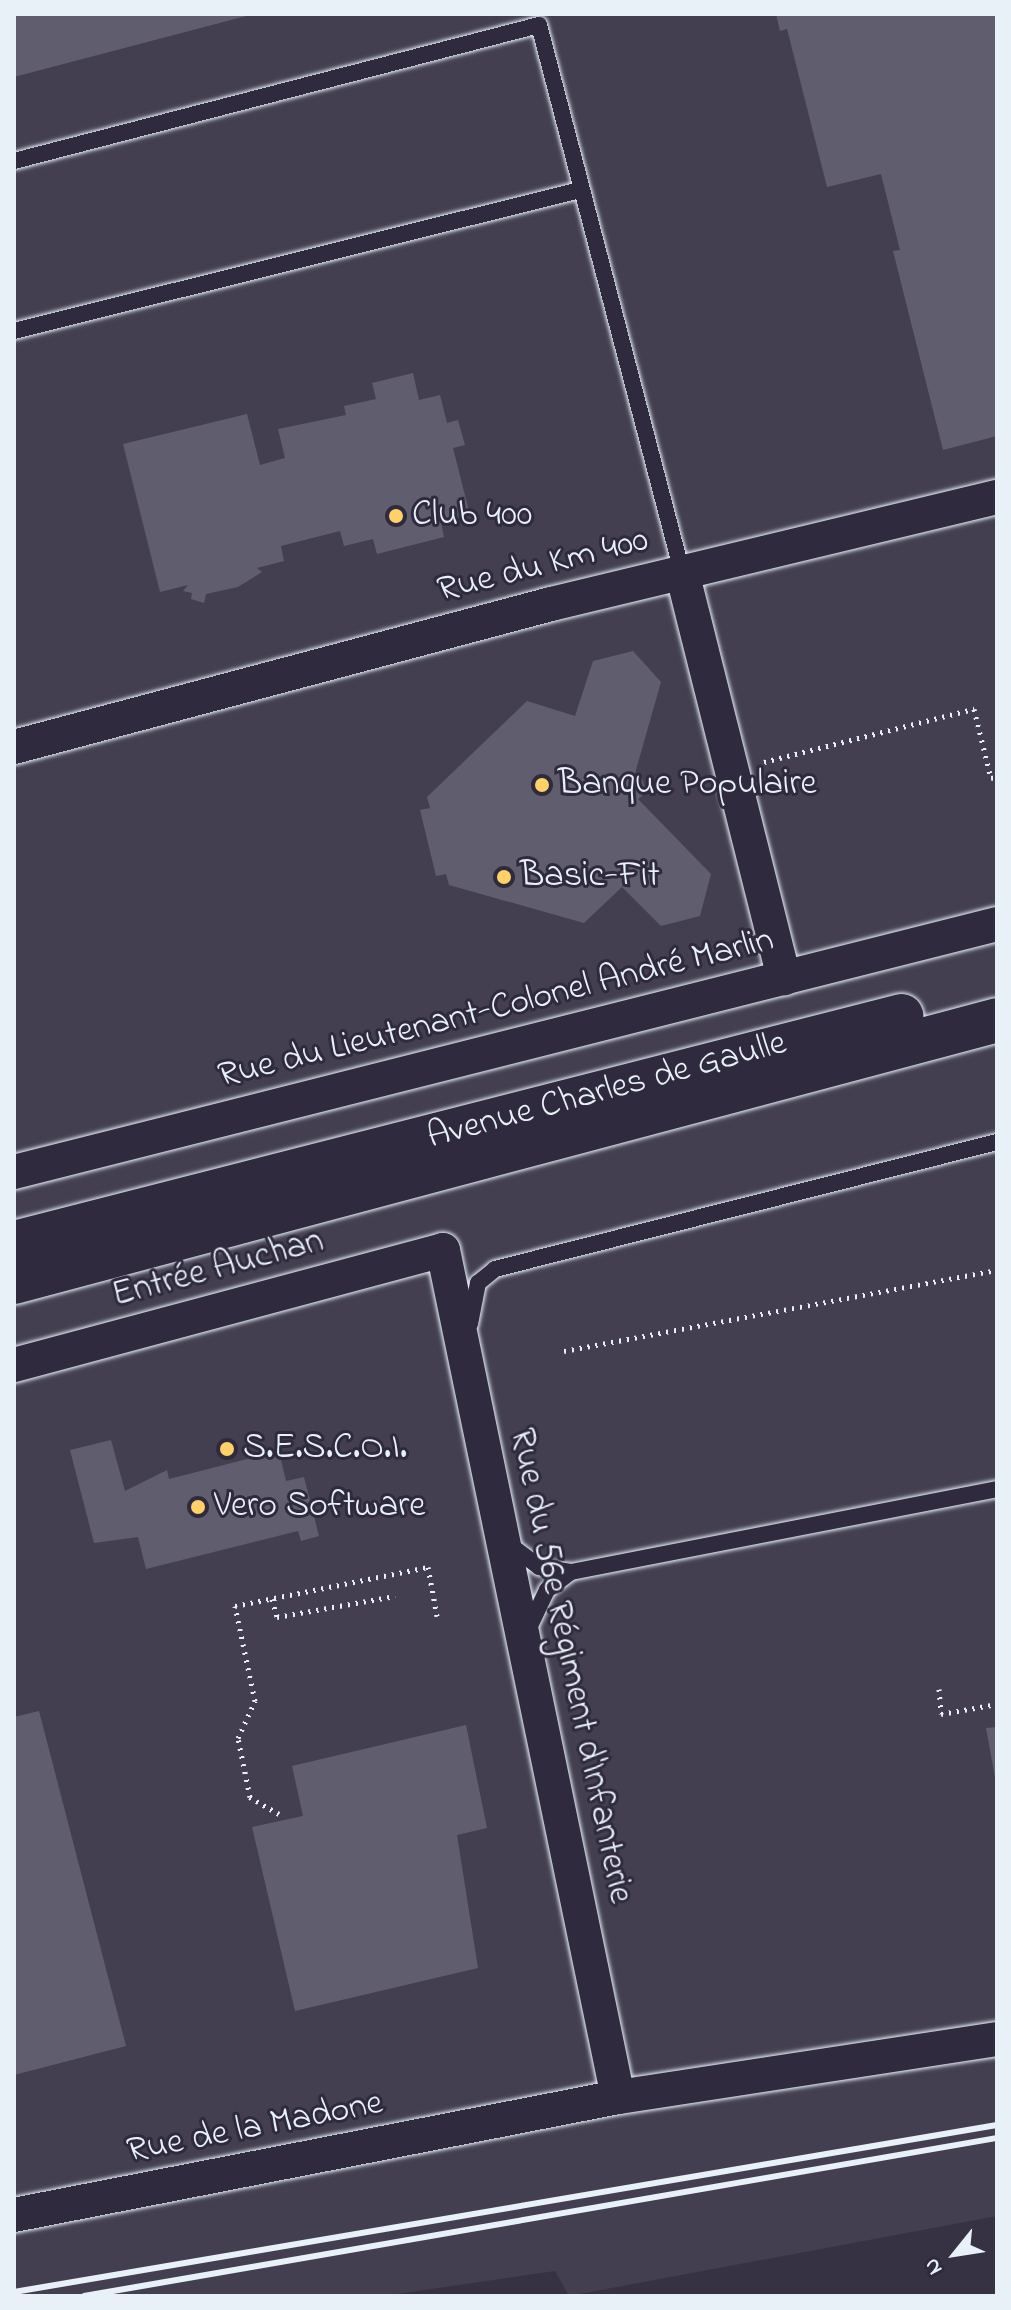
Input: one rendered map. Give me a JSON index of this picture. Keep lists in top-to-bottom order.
{
  "streets": {
    "main road": ["Avenue Charles de Gaulle"],
    "street": [
      "Rue du Km 400",
      "Rue du Lieutenant-Colonel André Marlin",
      "Entrée Auchan",
      "Rue du 56e Régiment d'Infanterie",
      "Rue de la Madone"
    ]
  },
  "crossings": [
    ["Entrée Auchan", "Rue du 56e Régiment d'Infanterie"],
    ["Rue du 56e Régiment d'Infanterie", "Rue de la Madone"]
  ],
  "places": [
    "Club 400",
    "Banque Populaire",
    "Basic-Fit",
    "S.E.S.C.O.I.",
    "Vero Software"
  ],
  "north": "bottom left"
}
